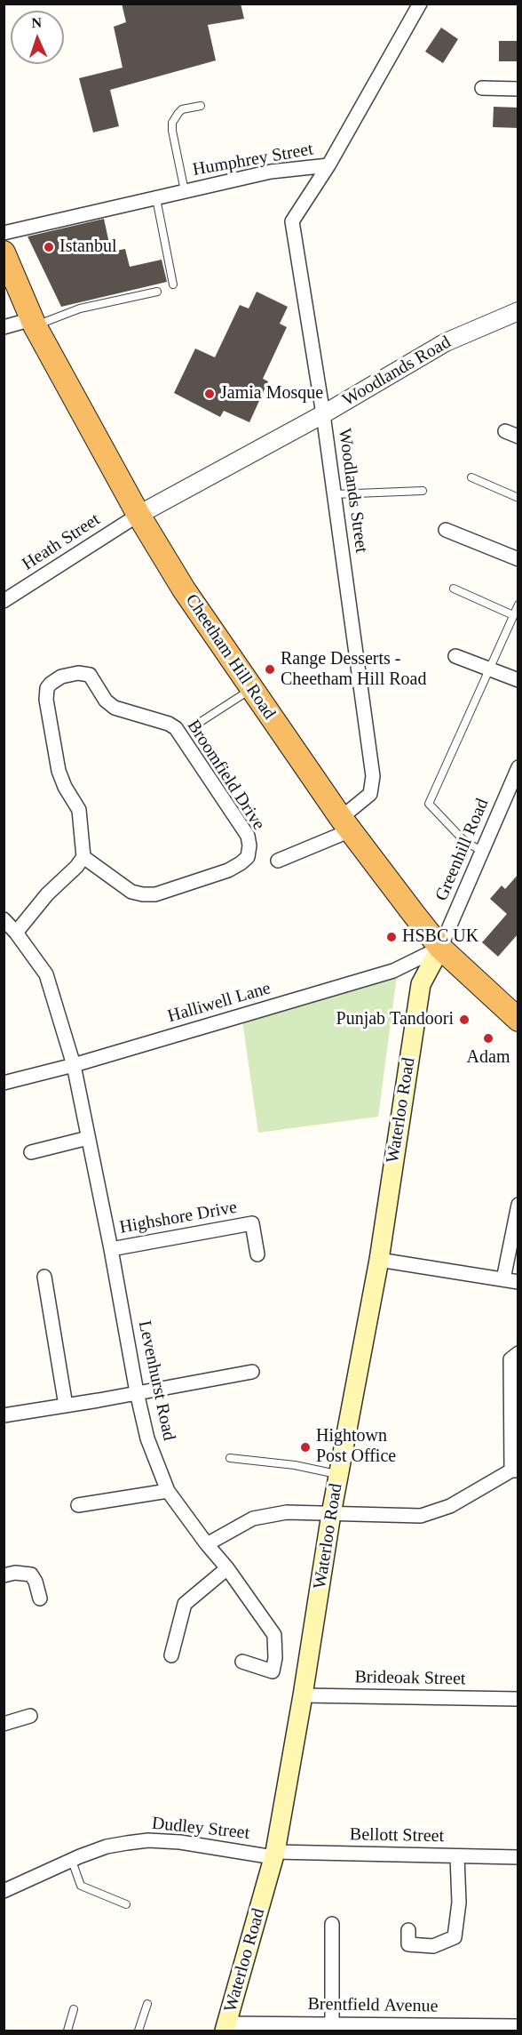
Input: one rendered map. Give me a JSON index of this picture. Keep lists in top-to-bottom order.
{
  "streets": {
    "highway": ["Cheetham Hill Road"],
    "main road": ["Waterloo Road"],
    "street": [
      "Humphrey Street",
      "Woodlands Road",
      "Woodlands Street",
      "Heath Street",
      "Broomfield Drive",
      "Greenhill Road",
      "Halliwell Lane",
      "Highshore Drive",
      "Levenhurst Road",
      "Brideoak Street",
      "Dudley Street",
      "Bellott Street",
      "Brentfield Avenue"
    ]
  },
  "crossings": [
    ["Humphrey Street", "Woodlands Street"],
    ["Woodlands Road", "Woodlands Street"],
    ["Woodlands Road", "Heath Street"],
    ["Woodlands Road", "Cheetham Hill Road"],
    ["Woodlands Street", "Cheetham Hill Road"],
    ["Heath Street", "Cheetham Hill Road"],
    ["Cheetham Hill Road", "Greenhill Road"],
    ["Cheetham Hill Road", "Halliwell Lane"],
    ["Cheetham Hill Road", "Waterloo Road"],
    ["Greenhill Road", "Halliwell Lane"],
    ["Greenhill Road", "Waterloo Road"],
    ["Halliwell Lane", "Waterloo Road"],
    ["Halliwell Lane", "Levenhurst Road"],
    ["Waterloo Road", "Brideoak Street"],
    ["Waterloo Road", "Dudley Street"],
    ["Waterloo Road", "Bellott Street"],
    ["Waterloo Road", "Brentfield Avenue"],
    ["Highshore Drive", "Levenhurst Road"],
    ["Dudley Street", "Bellott Street"]
  ],
  "places": [
    "Istanbul",
    "Jamia Mosque",
    "Range Desserts - Cheetham Hill Road",
    "HSBC UK",
    "Punjab Tandoori",
    "Adam",
    "Hightown Post Office"
  ],
  "north": "top"
}
